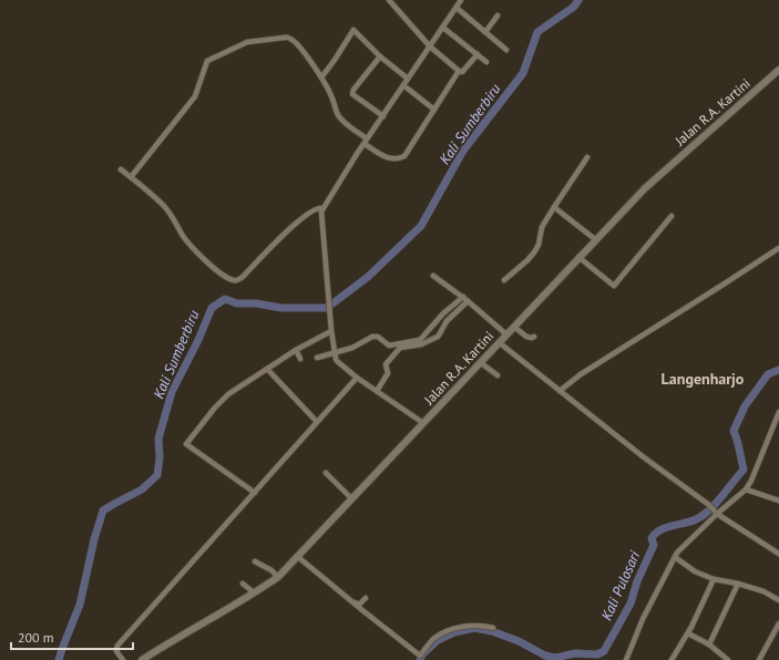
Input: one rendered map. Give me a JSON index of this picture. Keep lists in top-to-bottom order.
{
  "streets": {
    "main road": ["Jalan R.A. Kartini"]
  },
  "districts": ["Langenharjo"],
  "water": ["Kali Sumberbiru", "Kali Pulosari"],
  "scale_bar": "200 m"
}
